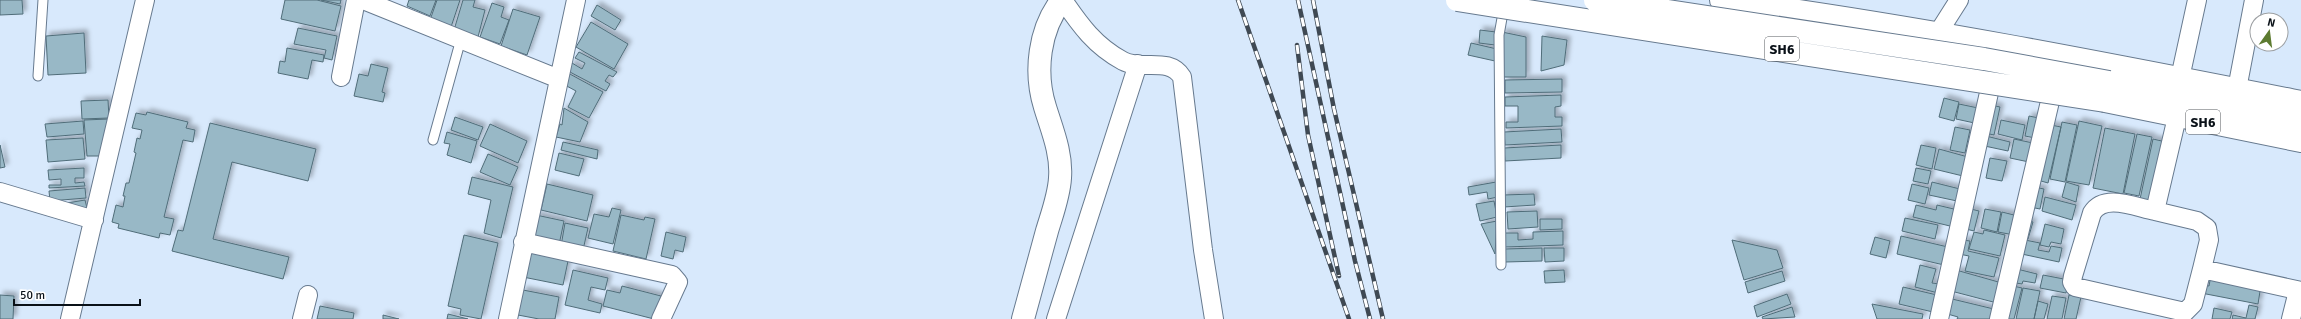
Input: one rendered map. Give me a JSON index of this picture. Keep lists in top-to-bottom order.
{
  "streets": {
    "main road": ["SH6"]
  },
  "scale_bar": "50 m",
  "north": "top"
}
